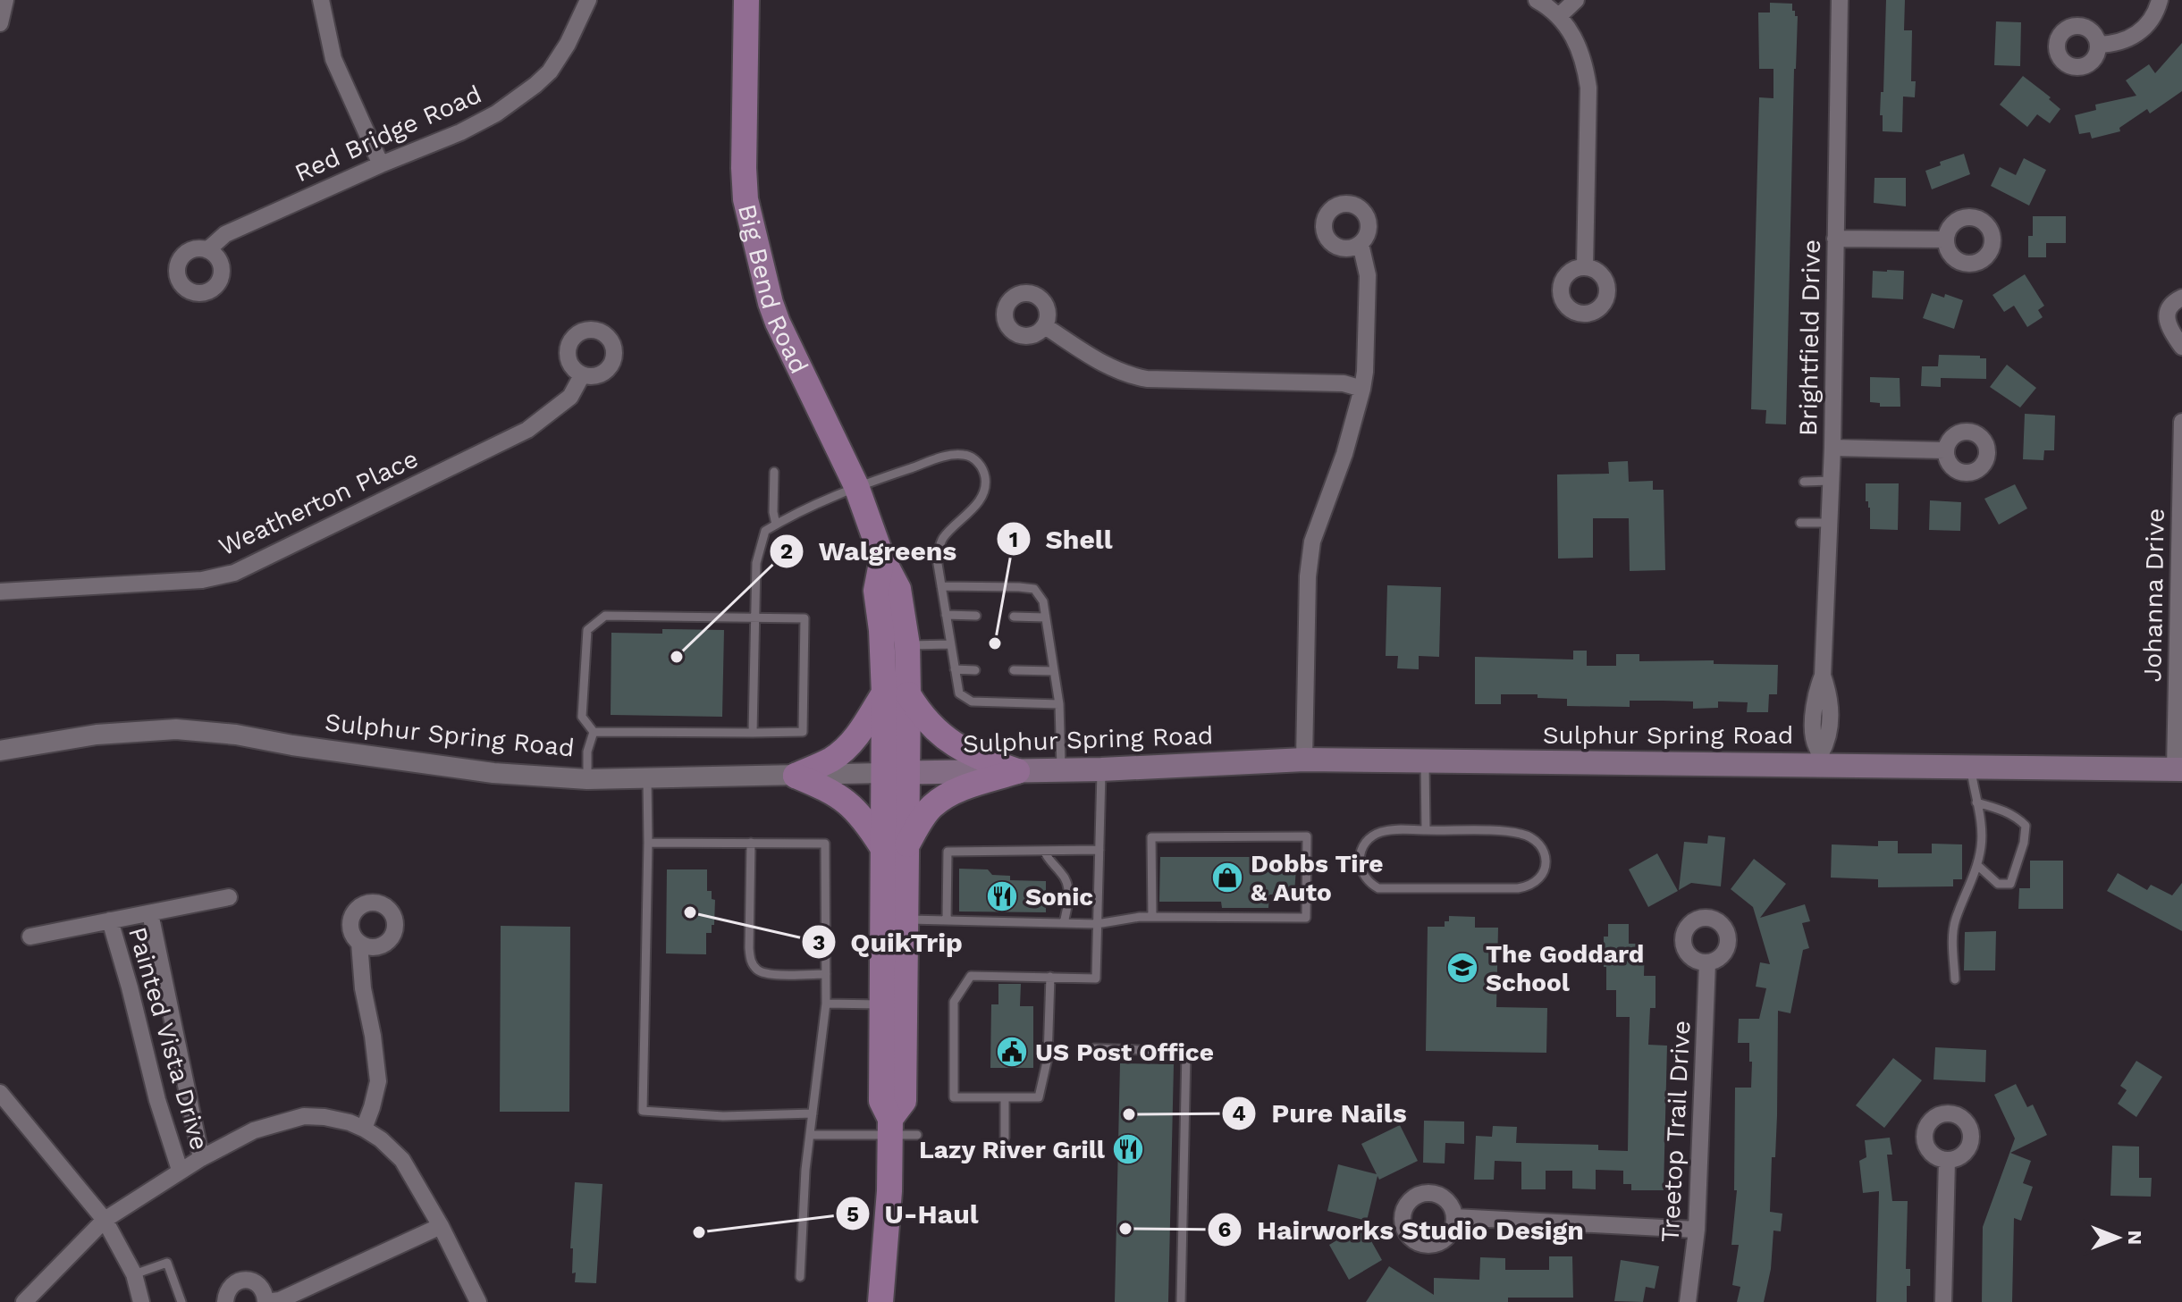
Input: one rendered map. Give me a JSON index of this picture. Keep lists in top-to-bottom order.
{
  "streets": {
    "main road": ["Big Bend Road", "Sulphur Spring Road"],
    "street": [
      "Red Bridge Road",
      "Brightfield Drive",
      "Weatherton Place",
      "Johanna Drive",
      "Painted Vista Drive",
      "Treetop Trail Drive"
    ]
  },
  "crossings": [
    ["Big Bend Road", "Sulphur Spring Road"],
    ["Brightfield Drive", "Sulphur Spring Road"],
    ["Johanna Drive", "Sulphur Spring Road"]
  ],
  "places": {
    "other": [
      "Shell",
      "Walgreens",
      "QuikTrip",
      "Pure Nails",
      "Hairworks Studio Design",
      "U-Haul"
    ],
    "shop": ["Dobbs Tire & Auto"],
    "restaurant": ["Sonic", "Lazy River Grill"],
    "school or university": ["The Goddard School"],
    "public building": ["US Post Office"]
  },
  "north": "right"
}
